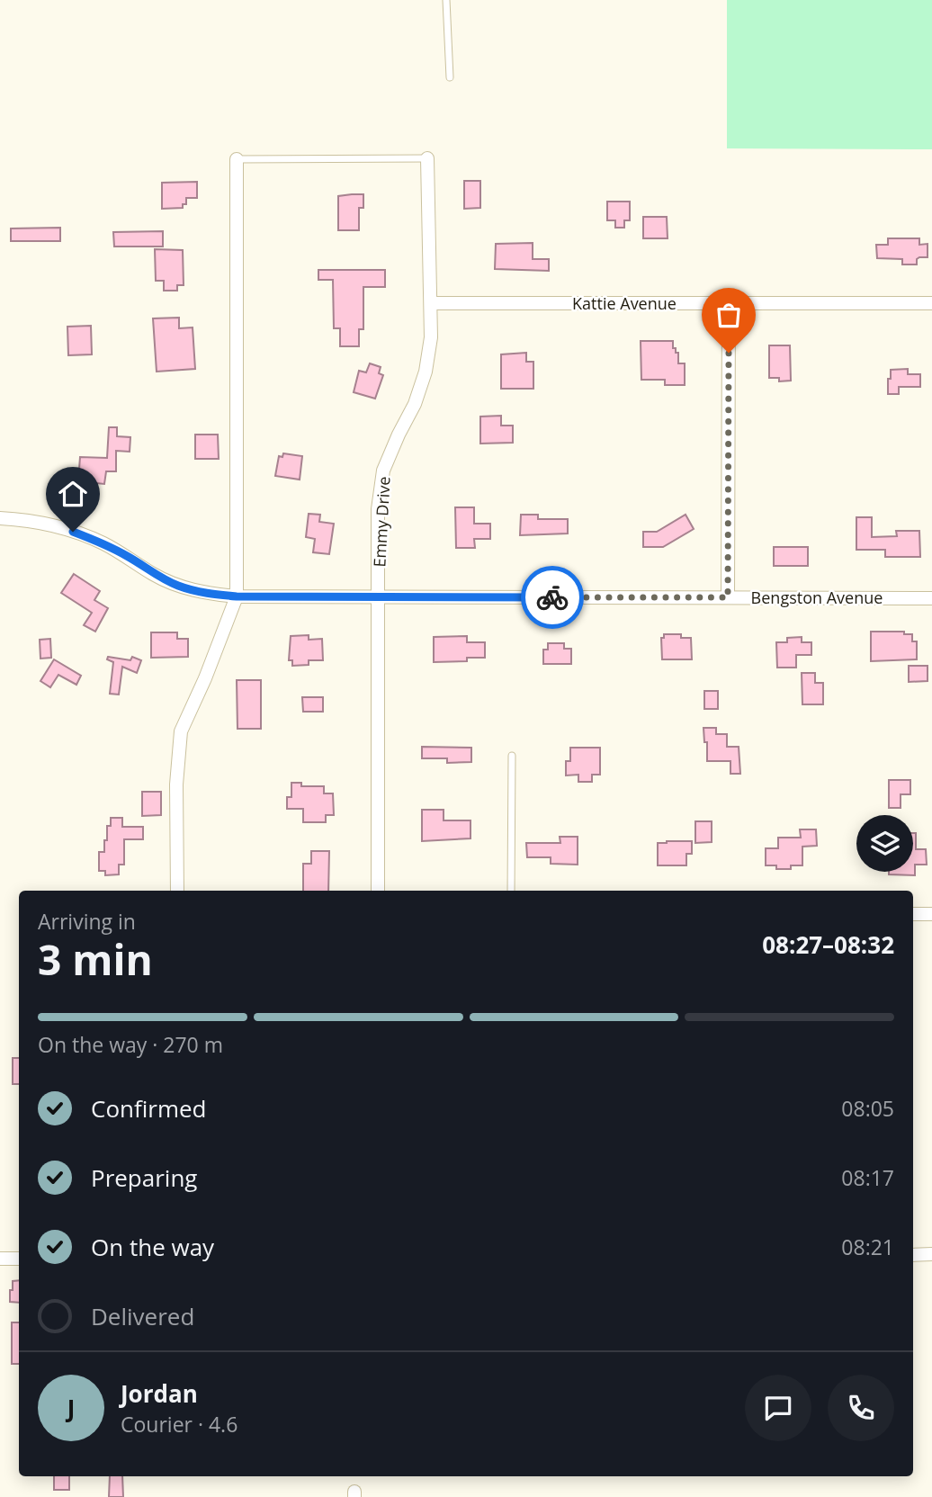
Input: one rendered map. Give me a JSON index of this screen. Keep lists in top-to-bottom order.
{
  "streets": {
    "street": ["Kattie Avenue", "Emmy Drive", "Bengston Avenue"]
  },
  "crossings": [
    ["Kattie Avenue", "Emmy Drive"],
    ["Emmy Drive", "Bengston Avenue"]
  ],
  "page": {
    "heading": ["3 min", "Arriving in", "08:27–08:32"],
    "panel": ["Jordan", "Courier · 4.6"],
    "bar": "On the way · 270 m",
    "list": [
      ["Confirmed", "08:05"],
      ["Preparing", "08:17"],
      ["On the way", "08:21"],
      "Delivered"
    ],
    "round": "J"
  }
}
